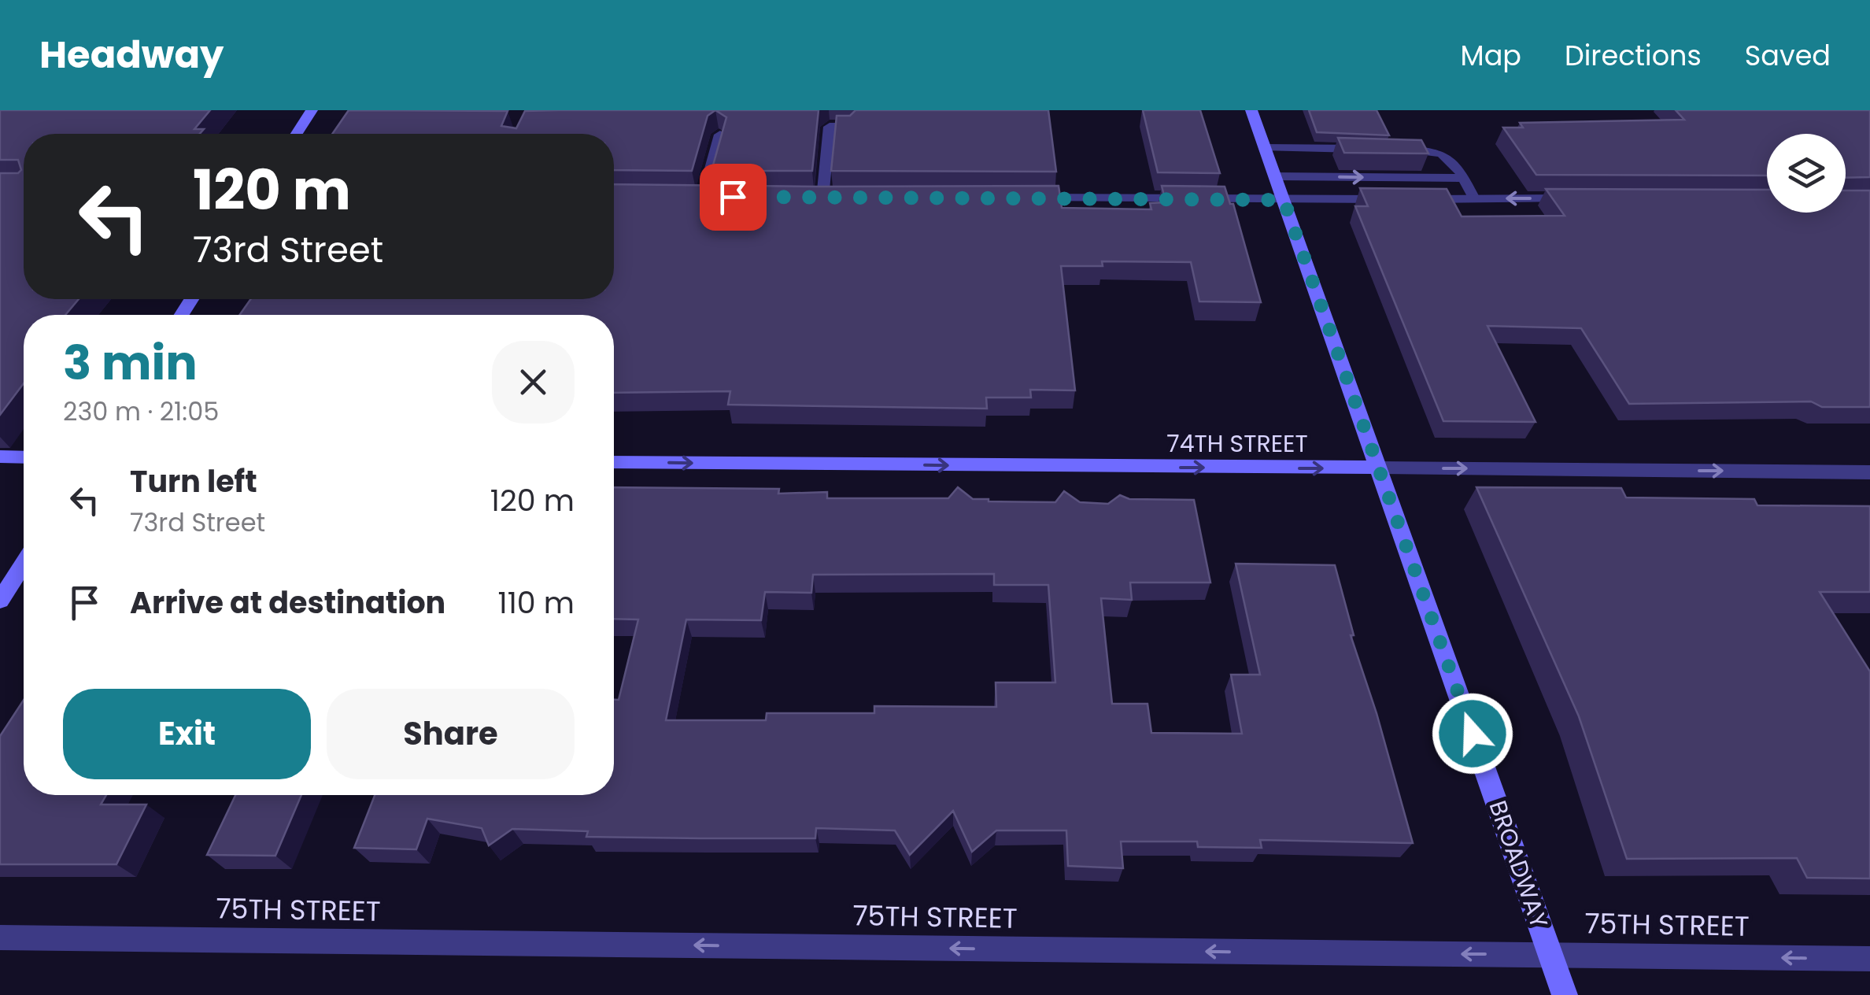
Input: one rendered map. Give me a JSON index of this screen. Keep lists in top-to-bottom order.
{
  "streets": {
    "street": ["74TH STREET", "BROADWAY", "75TH STREET"]
  },
  "crossings": [
    ["74TH STREET", "BROADWAY"],
    ["BROADWAY", "75TH STREET"]
  ],
  "one_way": ["74TH STREET", "75TH STREET"],
  "page": {
    "header": "Headway",
    "nav": ["Map", "Directions", "Saved"],
    "turn": ["120 m", "73rd Street"],
    "heading": ["3 min", "230 m · 21:05"],
    "list": [
      {
        "name": "Turn left",
        "note": "73rd Street",
        "value": "120 m"
      },
      {
        "name": "Arrive at destination",
        "value": "110 m"
      }
    ],
    "buttons": ["Exit", "Share"]
  }
}
